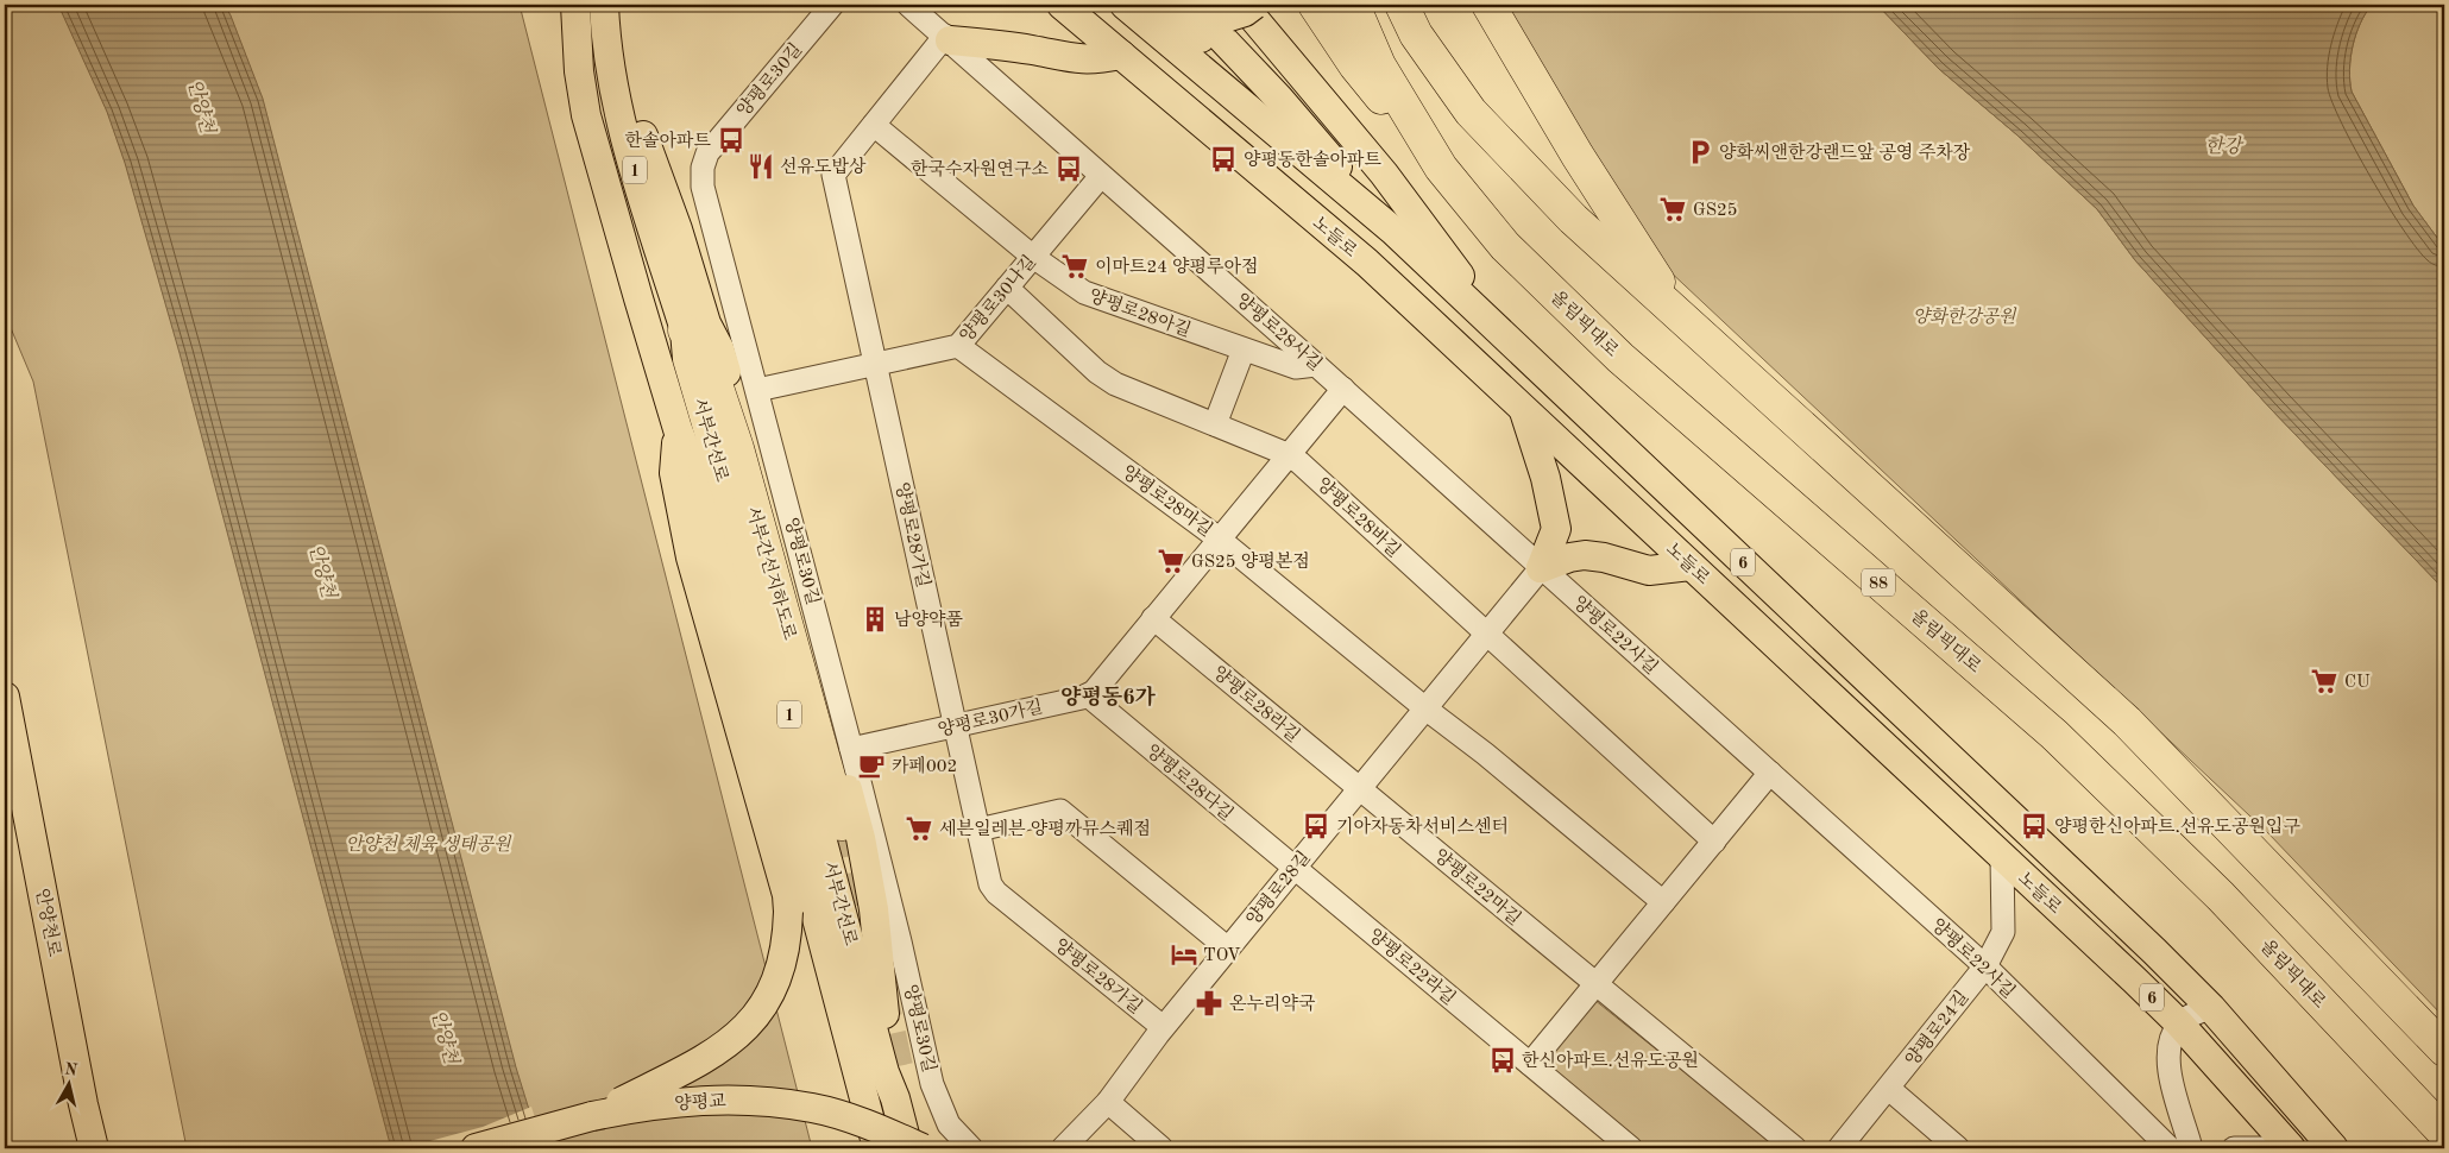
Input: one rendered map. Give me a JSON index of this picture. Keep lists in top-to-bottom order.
{
  "streets": {
    "highway": ["올림픽대로", "서부간선지하도로", "88"],
    "main road": [
      "1",
      "노들로",
      "서부간선로",
      "6",
      "안양천로",
      "양평교"
    ],
    "street": [
      "양평로30길",
      "양평로30나길",
      "양평로28아길",
      "양평로28사길",
      "양평로28마길",
      "양평로28바길",
      "양평로28가길",
      "양평로22사길",
      "양평로28라길",
      "양평로30가길",
      "양평로28다길",
      "양평로22마길",
      "양평로28길",
      "양평로22라길",
      "양평로24길"
    ]
  },
  "crossings": [
    ["양평로30길", "양평로30나길"],
    ["양평로30길", "양평로30가길"],
    ["노들로", "양평로24길"],
    ["양평로30나길", "양평로28아길"],
    ["양평로30나길", "양평로28사길"],
    ["양평로30나길", "양평로28마길"],
    ["양평로30나길", "양평로28바길"],
    ["양평로30나길", "양평로28가길"],
    ["양평로28아길", "양평로28사길"],
    ["양평로28아길", "양평로28가길"],
    ["양평로28사길", "양평로28가길"],
    ["양평로28사길", "양평로22사길"],
    ["양평로28사길", "양평로28길"],
    ["서부간선로", "서부간선지하도로"],
    ["양평로28마길", "양평로28길"],
    ["양평로28바길", "양평로28길"],
    ["양평로28가길", "양평로30가길"],
    ["양평로28가길", "양평로28길"],
    ["양평로22사길", "양평로28길"],
    ["양평로22사길", "양평로24길"],
    ["양평로28라길", "양평로22마길"],
    ["양평로28라길", "양평로28길"],
    ["양평로30가길", "양평로28다길"],
    ["양평로28다길", "양평로28길"],
    ["양평로28다길", "양평로22라길"],
    ["양평로22마길", "양평로28길"],
    ["양평로28길", "양평로22라길"]
  ],
  "districts": ["양평동6가"],
  "water": ["안양천", "한강"],
  "parks": ["양화한강공원", "안양천 체육 생태공원"],
  "places": {
    "bus stop": [
      "한솔아파트",
      "양평동한솔아파트",
      "한국수자원연구소",
      "기아자동차서비스센터",
      "양평한신아파트.선유도공원입구",
      "한신아파트.선유도공원"
    ],
    "parking": ["양화씨앤한강랜드앞 공영 주차장"],
    "restaurant": ["선유도밥상"],
    "supermarket": [
      "GS25",
      "이마트24 양평루아점",
      "GS25 양평본점",
      "CU",
      "세븐일레븐 양평까뮤스퀘점"
    ],
    "building": ["남양약품"],
    "cafe": ["카페002"],
    "hotel": ["TOV"],
    "pharmacy": ["온누리약국"]
  },
  "north": "top"
}
